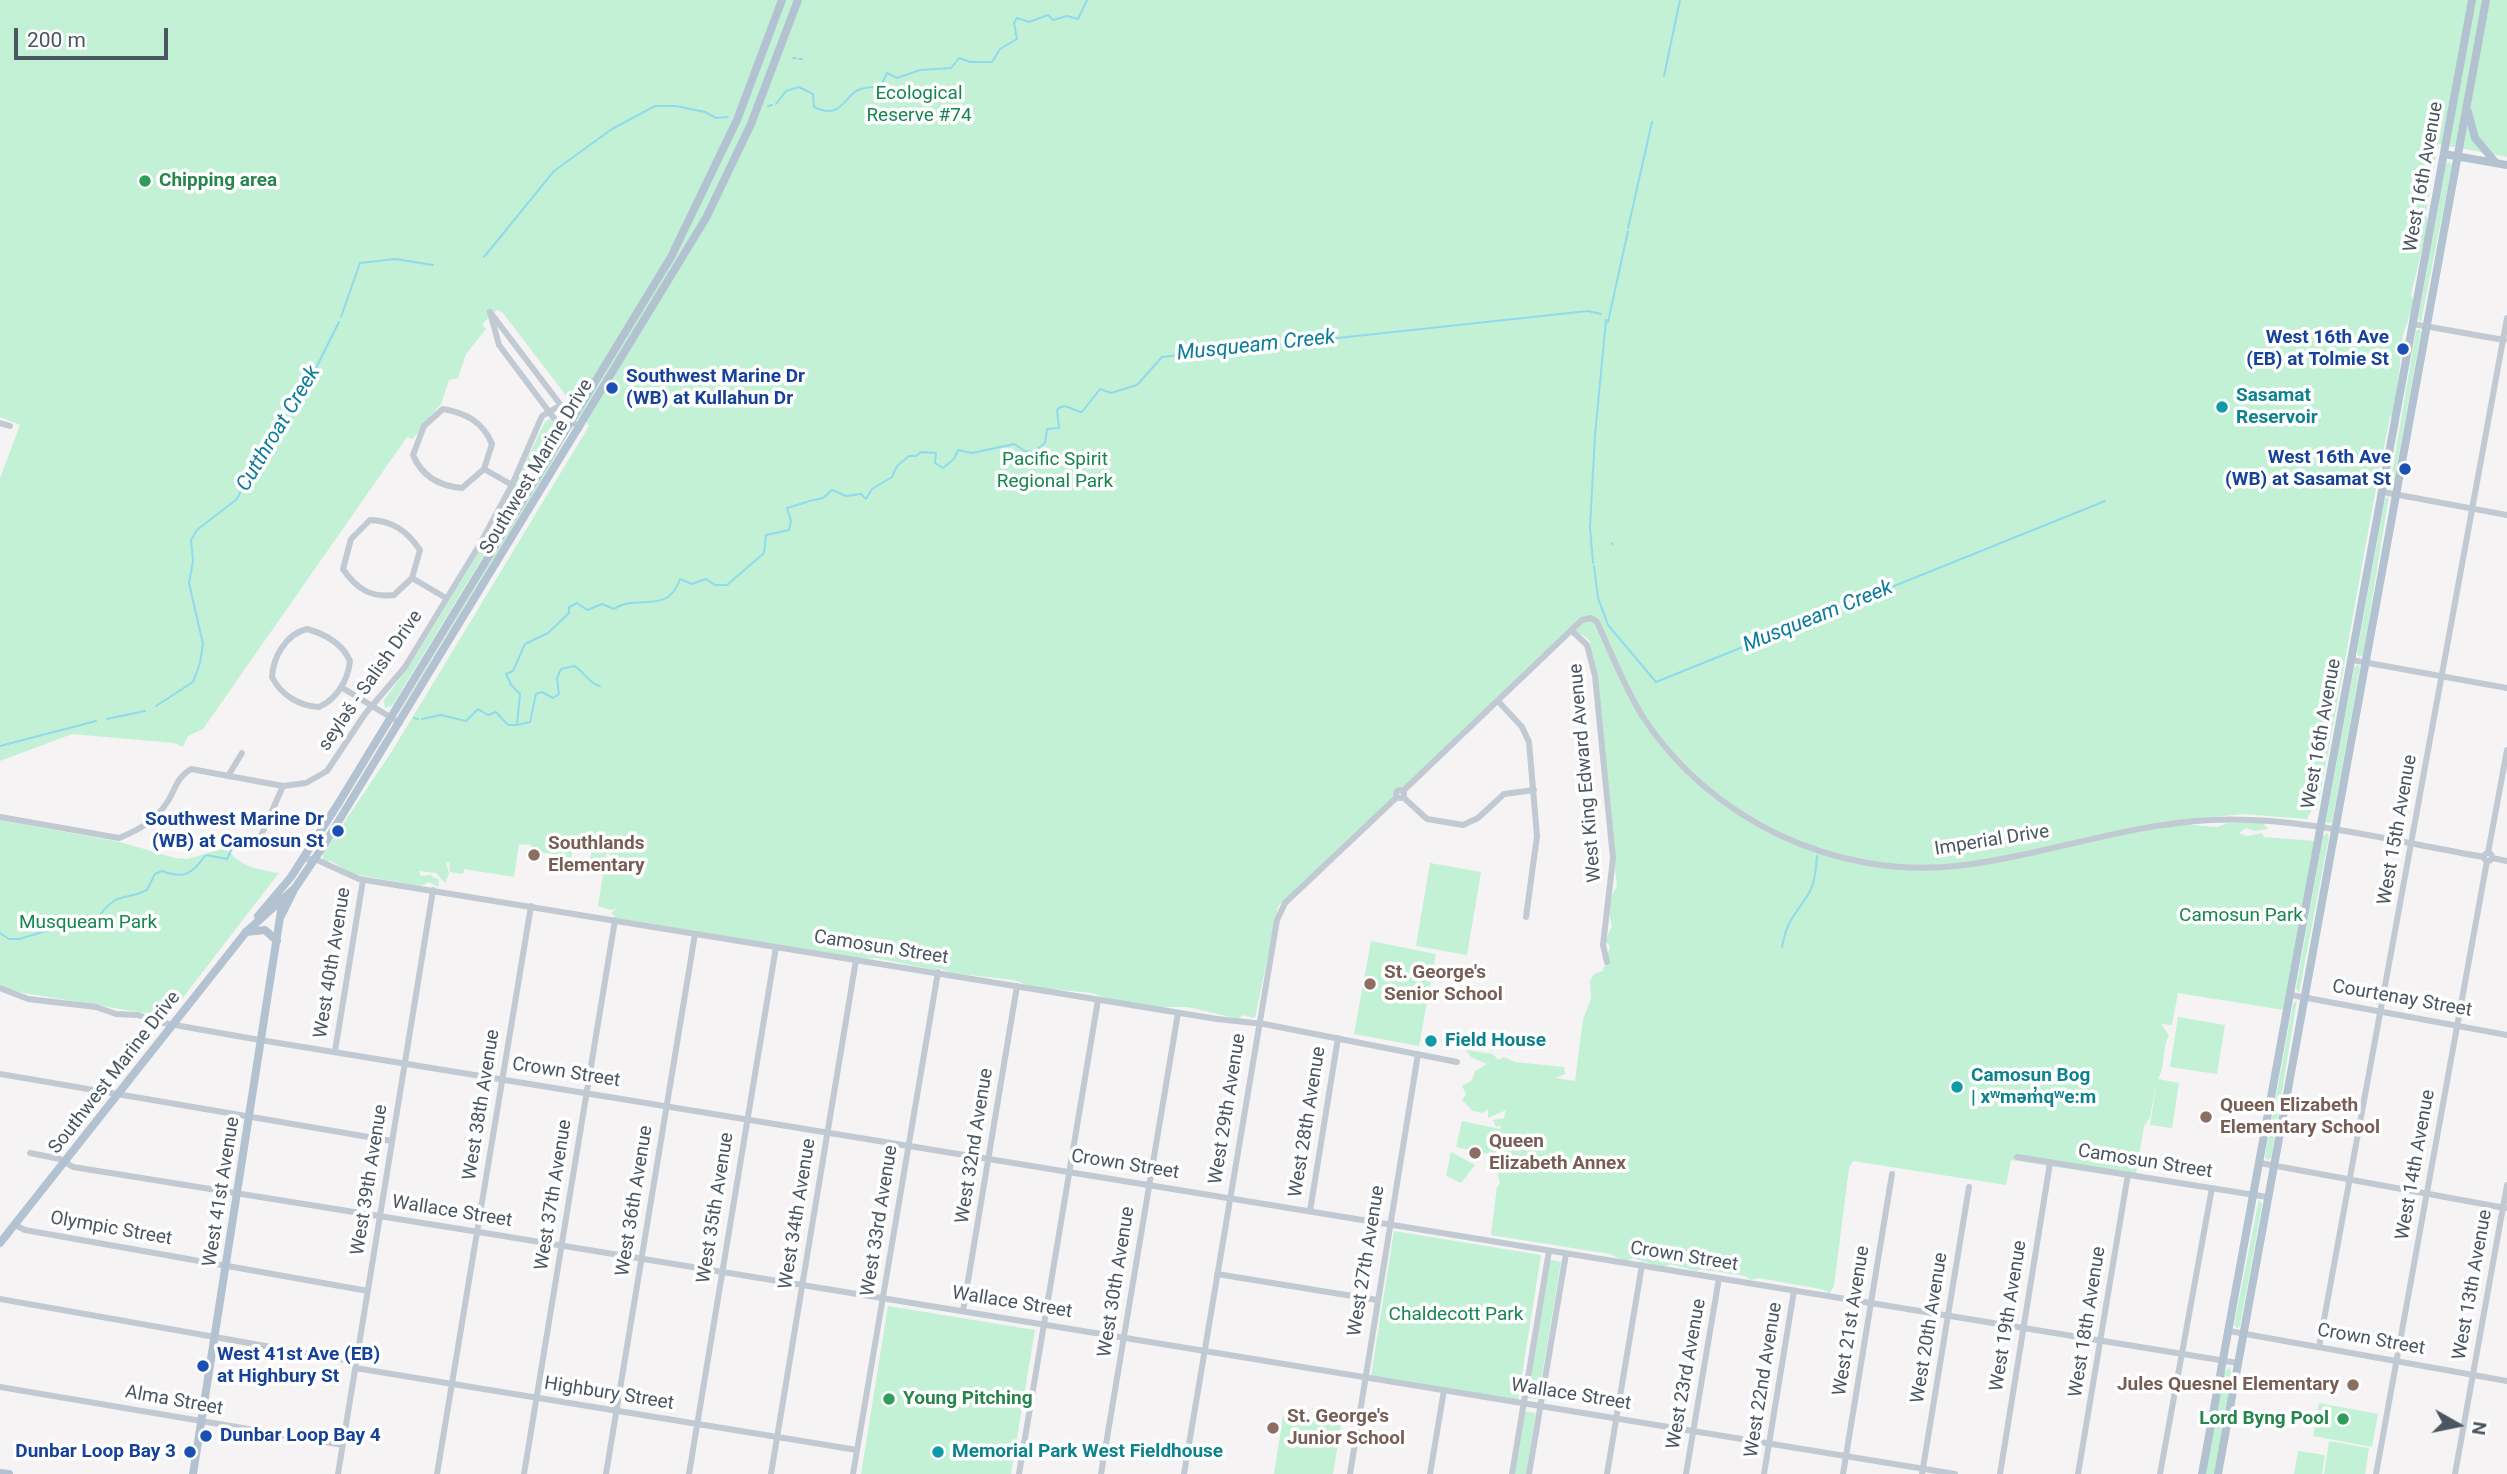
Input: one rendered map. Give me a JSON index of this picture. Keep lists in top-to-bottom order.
{
  "streets": {
    "main road": ["West 16th Avenue", "Southwest Marine Drive", "West 41st Avenue"],
    "street": [
      "seyləš - Salish Drive",
      "West King Edward Avenue",
      "West 15th Avenue",
      "Imperial Drive",
      "Camosun Street",
      "West 40th Avenue",
      "Courtenay Street",
      "Crown Street",
      "West 38th Avenue",
      "West 29th Avenue",
      "West 28th Avenue",
      "West 32nd Avenue",
      "West 14th Avenue",
      "West 39th Avenue",
      "West 37th Avenue",
      "West 36th Avenue",
      "West 35th Avenue",
      "Wallace Street",
      "West 34th Avenue",
      "West 33rd Avenue",
      "Olympic Street",
      "West 27th Avenue",
      "West 30th Avenue",
      "West 13th Avenue",
      "West 19th Avenue",
      "West 21st Avenue",
      "West 18th Avenue",
      "West 20th Avenue",
      "West 23rd Avenue",
      "West 22nd Avenue",
      "Highbury Street",
      "Alma Street"
    ]
  },
  "crossings": [
    ["West 16th Avenue", "Imperial Drive"],
    ["West 16th Avenue", "Camosun Street"],
    ["West 16th Avenue", "Courtenay Street"],
    ["West 16th Avenue", "Crown Street"],
    ["Southwest Marine Drive", "Camosun Street"],
    ["Southwest Marine Drive", "Crown Street"],
    ["Southwest Marine Drive", "West 41st Avenue"],
    ["Southwest Marine Drive", "Wallace Street"],
    ["Southwest Marine Drive", "Olympic Street"],
    ["West King Edward Avenue", "Imperial Drive"],
    ["West King Edward Avenue", "West 29th Avenue"],
    ["West 15th Avenue", "Courtenay Street"],
    ["West 15th Avenue", "Crown Street"],
    ["Imperial Drive", "West 29th Avenue"],
    ["Camosun Street", "West 40th Avenue"],
    ["Camosun Street", "West 38th Avenue"],
    ["Camosun Street", "West 29th Avenue"],
    ["Camosun Street", "West 28th Avenue"],
    ["Camosun Street", "West 32nd Avenue"],
    ["Camosun Street", "West 39th Avenue"],
    ["Camosun Street", "West 37th Avenue"],
    ["Camosun Street", "West 36th Avenue"],
    ["Camosun Street", "West 35th Avenue"],
    ["Camosun Street", "West 34th Avenue"],
    ["Camosun Street", "West 33rd Avenue"],
    ["Camosun Street", "West 27th Avenue"],
    ["Camosun Street", "West 30th Avenue"],
    ["Camosun Street", "West 19th Avenue"],
    ["Camosun Street", "West 18th Avenue"],
    ["West 40th Avenue", "Crown Street"],
    ["Courtenay Street", "West 14th Avenue"],
    ["Crown Street", "West 38th Avenue"],
    ["Crown Street", "West 29th Avenue"],
    ["Crown Street", "West 28th Avenue"],
    ["Crown Street", "West 32nd Avenue"],
    ["Crown Street", "West 14th Avenue"],
    ["Crown Street", "West 39th Avenue"],
    ["Crown Street", "West 41st Avenue"],
    ["Crown Street", "West 37th Avenue"],
    ["Crown Street", "West 36th Avenue"],
    ["Crown Street", "West 35th Avenue"],
    ["Crown Street", "West 34th Avenue"],
    ["Crown Street", "West 33rd Avenue"],
    ["Crown Street", "West 27th Avenue"],
    ["Crown Street", "West 30th Avenue"],
    ["Crown Street", "West 13th Avenue"],
    ["Crown Street", "West 19th Avenue"],
    ["Crown Street", "West 21st Avenue"],
    ["Crown Street", "West 18th Avenue"],
    ["Crown Street", "West 20th Avenue"],
    ["Crown Street", "West 23rd Avenue"],
    ["Crown Street", "West 22nd Avenue"],
    ["West 38th Avenue", "Wallace Street"],
    ["West 38th Avenue", "Highbury Street"],
    ["West 29th Avenue", "Wallace Street"],
    ["West 32nd Avenue", "Wallace Street"],
    ["West 39th Avenue", "Wallace Street"],
    ["West 39th Avenue", "Olympic Street"],
    ["West 39th Avenue", "Highbury Street"],
    ["West 39th Avenue", "Alma Street"],
    ["West 41st Avenue", "Wallace Street"],
    ["West 41st Avenue", "Olympic Street"],
    ["West 41st Avenue", "Highbury Street"],
    ["West 41st Avenue", "Alma Street"],
    ["West 37th Avenue", "Wallace Street"],
    ["West 37th Avenue", "Highbury Street"],
    ["West 36th Avenue", "Wallace Street"],
    ["West 36th Avenue", "Highbury Street"],
    ["West 35th Avenue", "Wallace Street"],
    ["West 35th Avenue", "Highbury Street"],
    ["Wallace Street", "West 34th Avenue"],
    ["Wallace Street", "West 33rd Avenue"],
    ["Wallace Street", "West 27th Avenue"],
    ["Wallace Street", "West 30th Avenue"],
    ["Wallace Street", "West 21st Avenue"],
    ["Wallace Street", "West 20th Avenue"],
    ["Wallace Street", "West 23rd Avenue"],
    ["Wallace Street", "West 22nd Avenue"],
    ["West 34th Avenue", "Highbury Street"],
    ["West 33rd Avenue", "Highbury Street"]
  ],
  "water": ["Musqueam Creek", "Cutthroat Creek"],
  "parks": [
    "Ecological Reserve #74",
    "Pacific Spirit Regional Park",
    "Camosun Park",
    "Musqueam Park",
    "Chaldecott Park"
  ],
  "places": [
    "Chipping area",
    "West 16th Ave (EB) at Tolmie St",
    "Southwest Marine Dr (WB) at Kullahun Dr",
    "Sasamat Reservoir",
    "West 16th Ave (WB) at Sasamat St",
    "Southwest Marine Dr (WB) at Camosun St",
    "Southlands Elementary",
    "St. George's Senior School",
    "Field House",
    "Camosun Bog | xʷməm̓qʷe:m",
    "Queen Elizabeth Elementary School",
    "Queen Elizabeth Annex",
    "West 41st Ave (EB) at Highbury St",
    "Jules Quesnel Elementary",
    "Young Pitching",
    "Lord Byng Pool",
    "St. George's Junior School",
    "Dunbar Loop Bay 4",
    "Dunbar Loop Bay 3",
    "Memorial Park West Fieldhouse"
  ],
  "scale_bar": "200 m",
  "north": "right"
}
